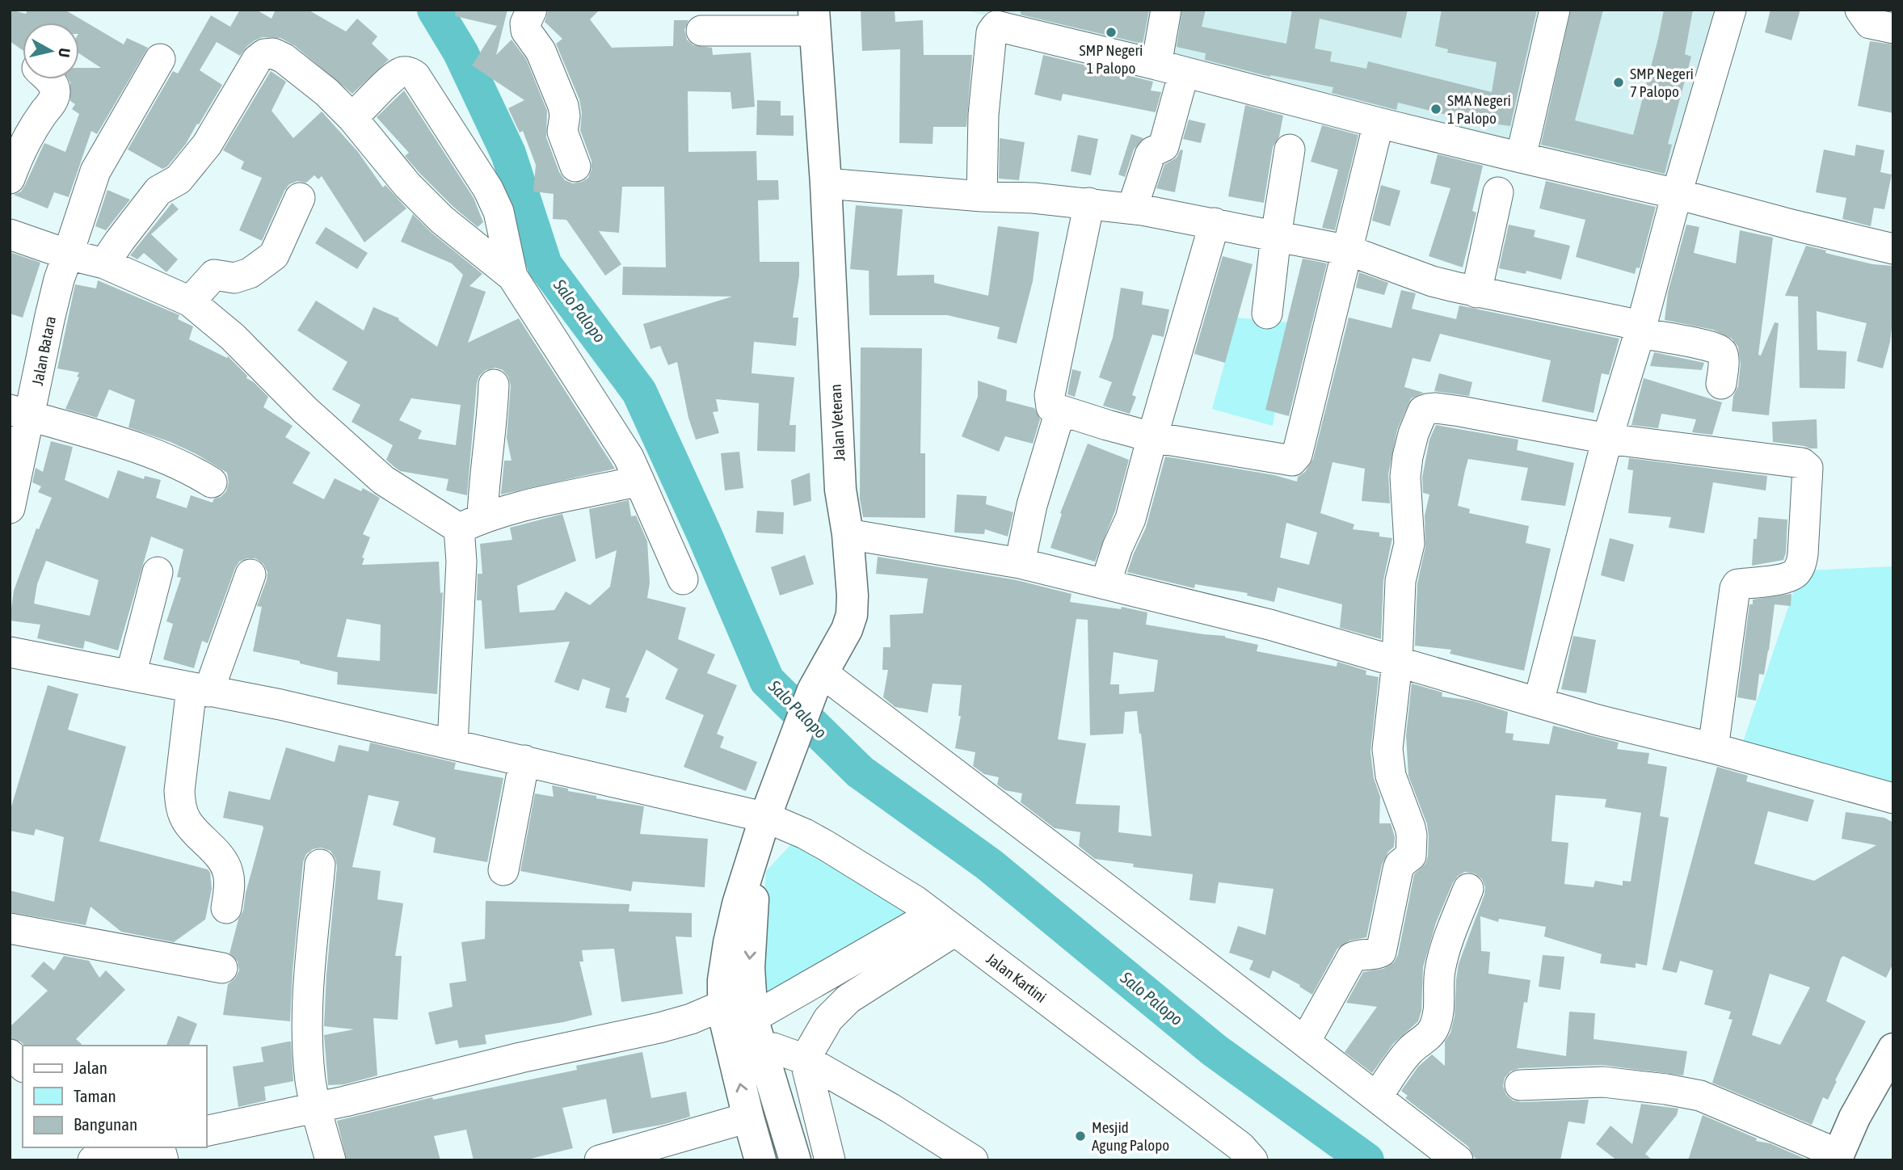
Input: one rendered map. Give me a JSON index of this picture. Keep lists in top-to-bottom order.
{
  "streets": {
    "highway": ["Jalan Veteran"],
    "street": ["Jalan Batara", "Jalan Kartini"]
  },
  "crossings": [
    ["Jalan Veteran", "Jalan Kartini"]
  ],
  "water": ["Salo Palopo"],
  "places": [
    "SMP Negeri 1 Palopo",
    "SMP Negeri 7 Palopo",
    "SMA Negeri 1 Palopo",
    "Mesjid Agung Palopo"
  ],
  "legend": ["Jalan", "Taman", "Bangunan"],
  "north": "right"
}
